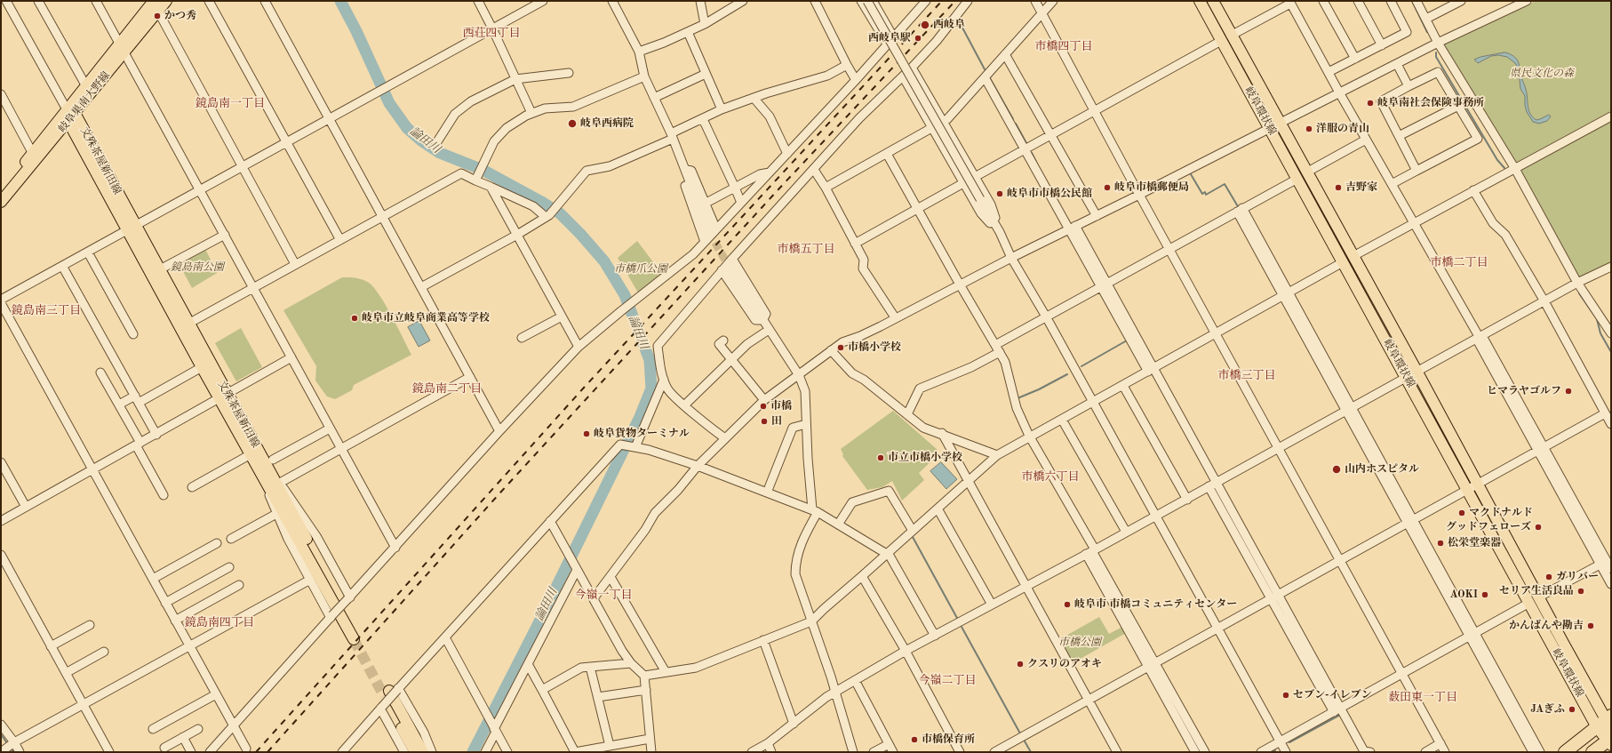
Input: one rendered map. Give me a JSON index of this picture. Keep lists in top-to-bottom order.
{
  "streets": {
    "main road": ["岐阜巣南大野線", "岐阜環状線", "文殊茶屋新田線"]
  },
  "crossings": [
    ["岐阜巣南大野線", "文殊茶屋新田線"]
  ],
  "districts": [
    "西荘四丁目",
    "市橋四丁目",
    "鏡島南一丁目",
    "市橋五丁目",
    "市橋二丁目",
    "鏡島南三丁目",
    "市橋三丁目",
    "鏡島南二丁目",
    "市橋六丁目",
    "今嶺一丁目",
    "鏡島南四丁目",
    "今嶺二丁目",
    "薮田東一丁目"
  ],
  "water": ["論田川"],
  "parks": [
    "県民文化の森",
    "鏡島南公園",
    "市橋爪公園",
    "市橋公園"
  ],
  "places": [
    "かつ秀",
    "西岐阜",
    "西岐阜駅",
    "岐阜南社会保険事務所",
    "岐阜西病院",
    "洋服の青山",
    "岐阜市橋郵便局",
    "吉野家",
    "岐阜市市橋公民館",
    "岐阜市立岐阜商業高等学校",
    "市橋小学校",
    "ヒマラヤゴルフ",
    "市橋",
    "田",
    "岐阜貨物ターミナル",
    "市立市橋小学校",
    "山内ホスピタル",
    "マクドナルド",
    "グッドフェローズ",
    "松栄堂楽器",
    "ガリバー",
    "セリア生活良品",
    "AOKI",
    "岐阜市 市橋コミュニティセンター",
    "かんばんや勘吉",
    "クスリのアオキ",
    "セブン-イレブン",
    "JAぎふ",
    "市橋保育所"
  ]
}
